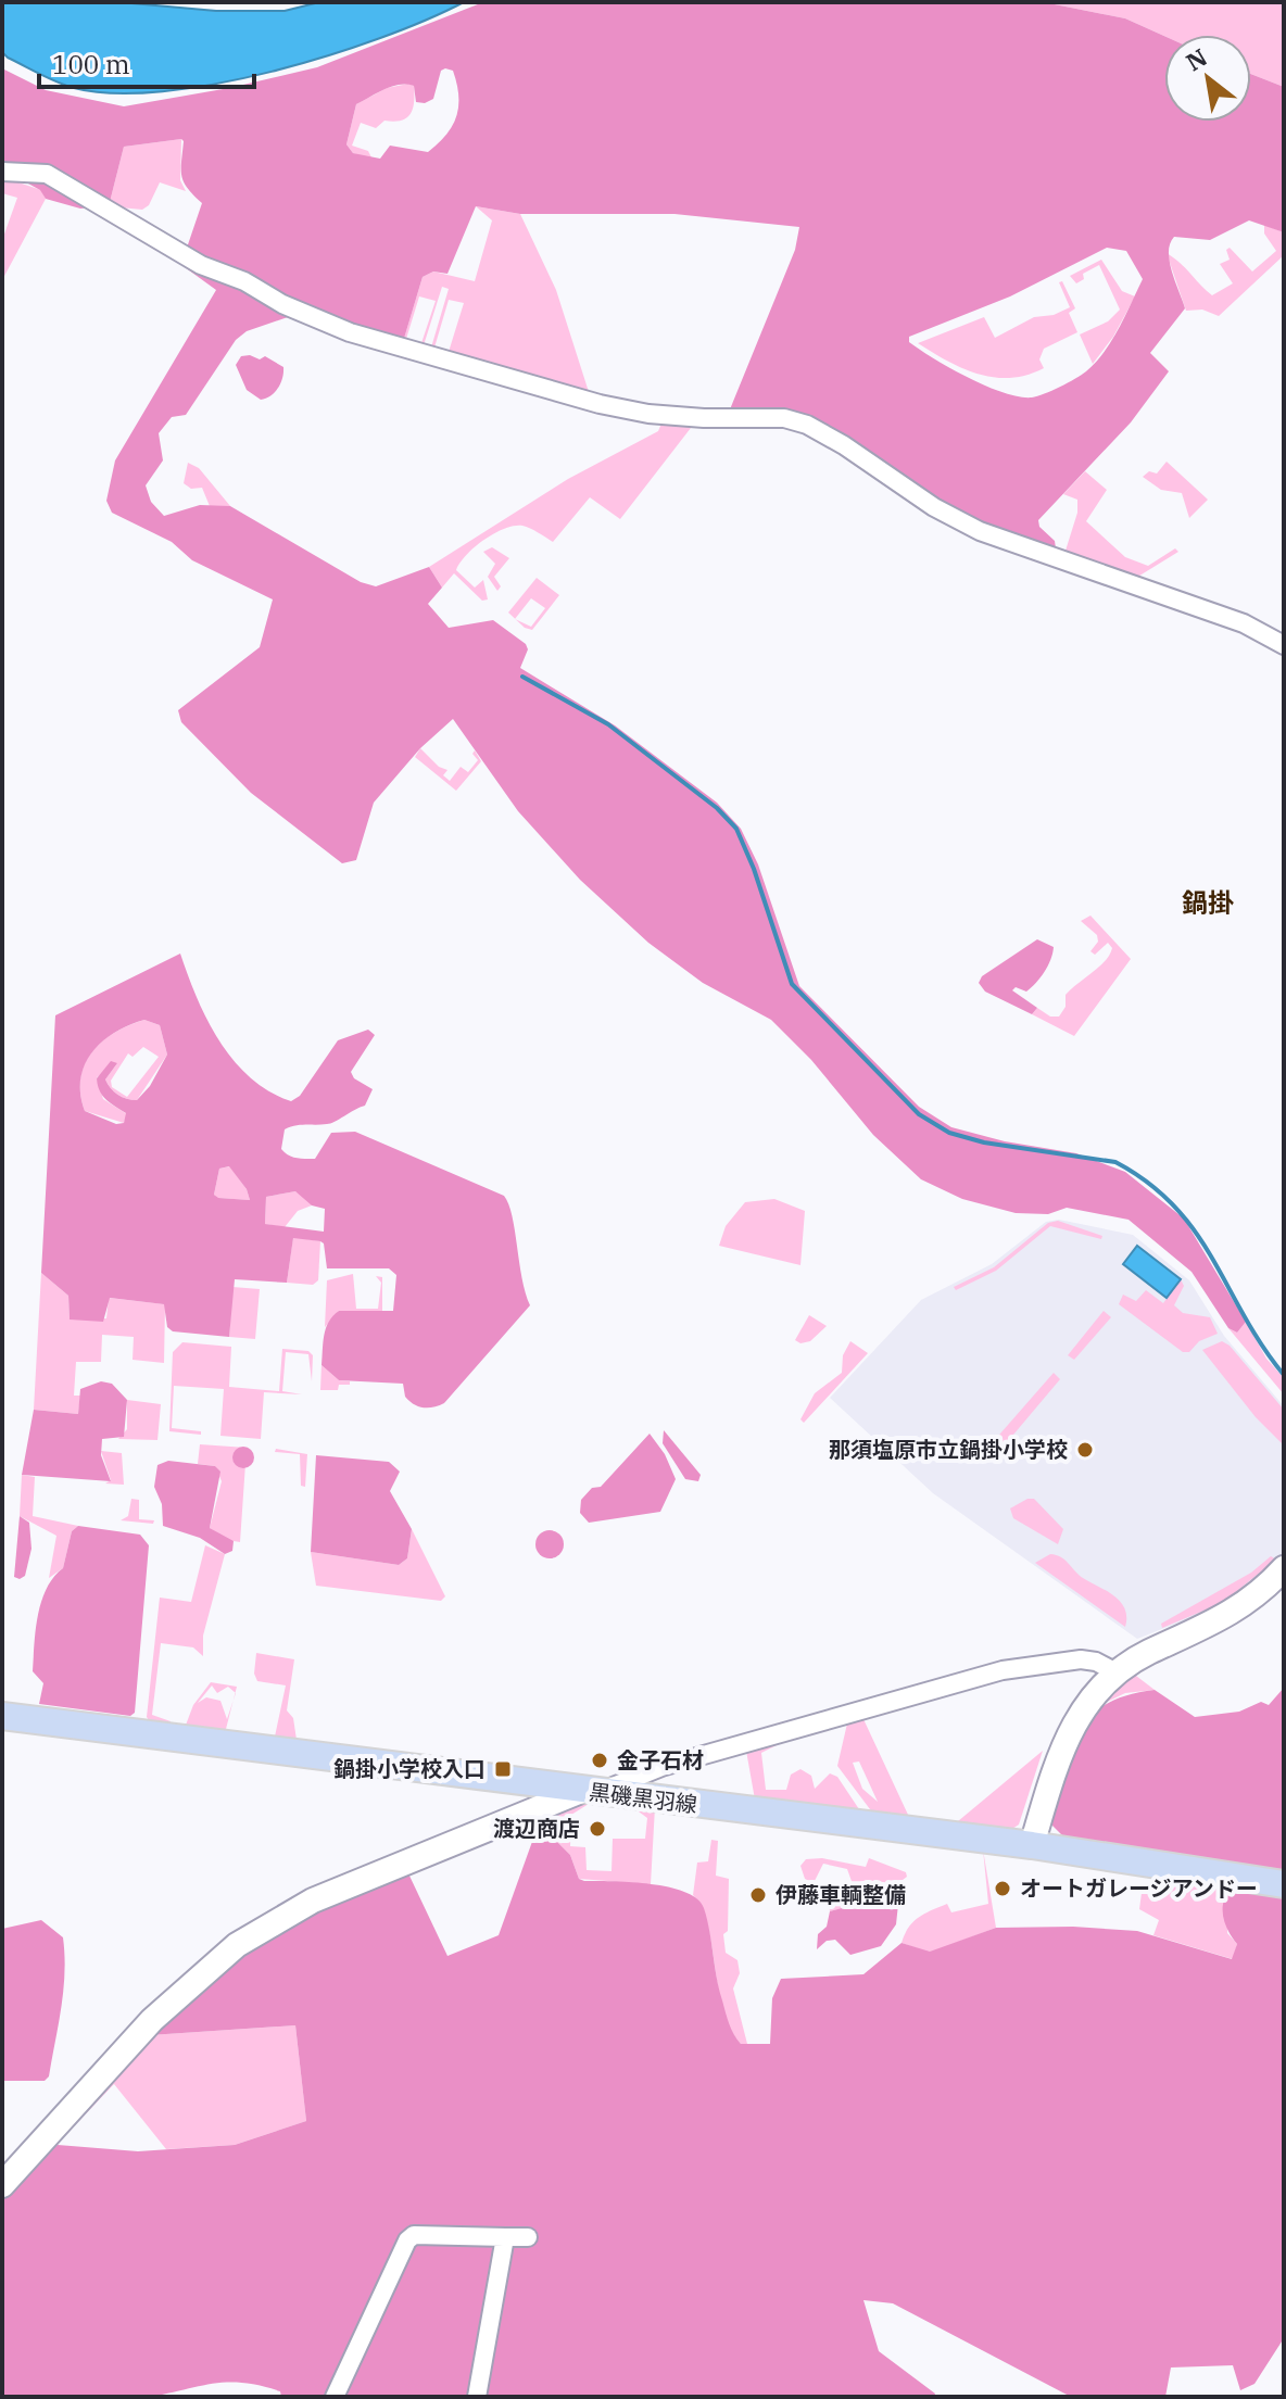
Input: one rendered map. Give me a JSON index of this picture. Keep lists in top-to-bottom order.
{
  "streets": {
    "main road": ["黒磯黒羽線"]
  },
  "districts": ["鍋掛"],
  "places": {
    "other": [
      "那須塩原市立鍋掛小学校",
      "金子石材",
      "渡辺商店",
      "オートガレージアンドー",
      "伊藤車輌整備"
    ],
    "transit": ["鍋掛小学校入口"]
  },
  "scale_bar": "100 m",
  "north": "top left"
}
